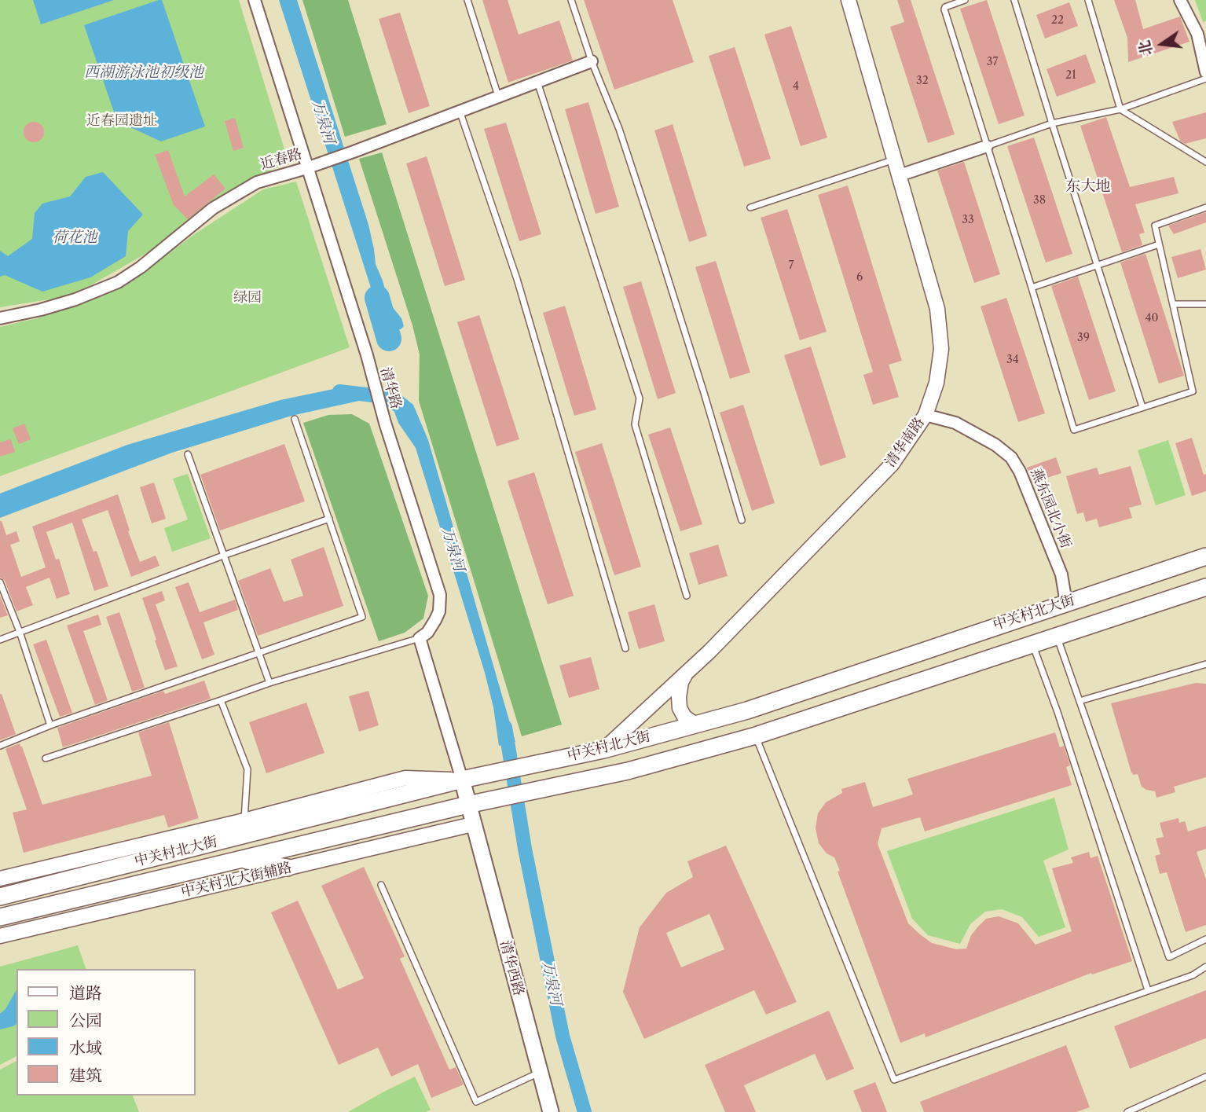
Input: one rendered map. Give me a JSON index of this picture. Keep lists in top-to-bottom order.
{
  "streets": {
    "main road": ["中关村北大街", "清华西路"],
    "street": [
      "近春路",
      "清华路",
      "清华南路",
      "燕东园北小街",
      "中关村北大街辅路"
    ]
  },
  "crossings": [
    ["近春路", "清华路"],
    ["清华南路", "燕东园北小街"],
    ["清华南路", "中关村北大街"],
    ["燕东园北小街", "中关村北大街"],
    ["中关村北大街", "清华西路"],
    ["中关村北大街辅路", "清华西路"]
  ],
  "districts": ["东大地"],
  "water": ["西湖游泳池初级池", "万泉河", "荷花池"],
  "parks": ["近春园遗址", "绿园"],
  "house_numbers": [
    "22",
    "37",
    "21",
    "32",
    "4",
    "38",
    "33",
    "7",
    "6",
    "40",
    "39",
    "34"
  ],
  "legend": [
    "道路",
    "公园",
    "水域",
    "建筑"
  ],
  "north": "left"
}
